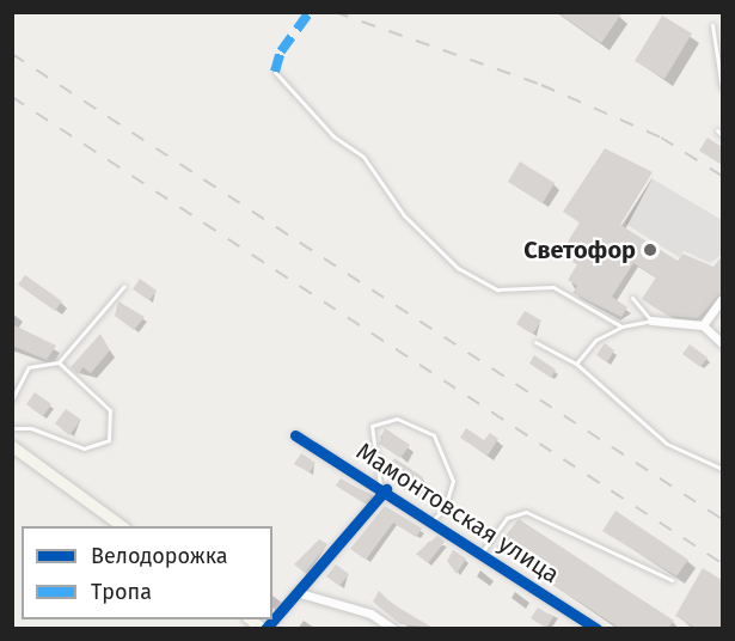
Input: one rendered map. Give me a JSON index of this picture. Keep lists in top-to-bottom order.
{
  "streets": {
    "street": ["Мамонтовская улица"]
  },
  "places": ["Светофор"],
  "legend": ["Велодорожка", "Тропа"]
}
